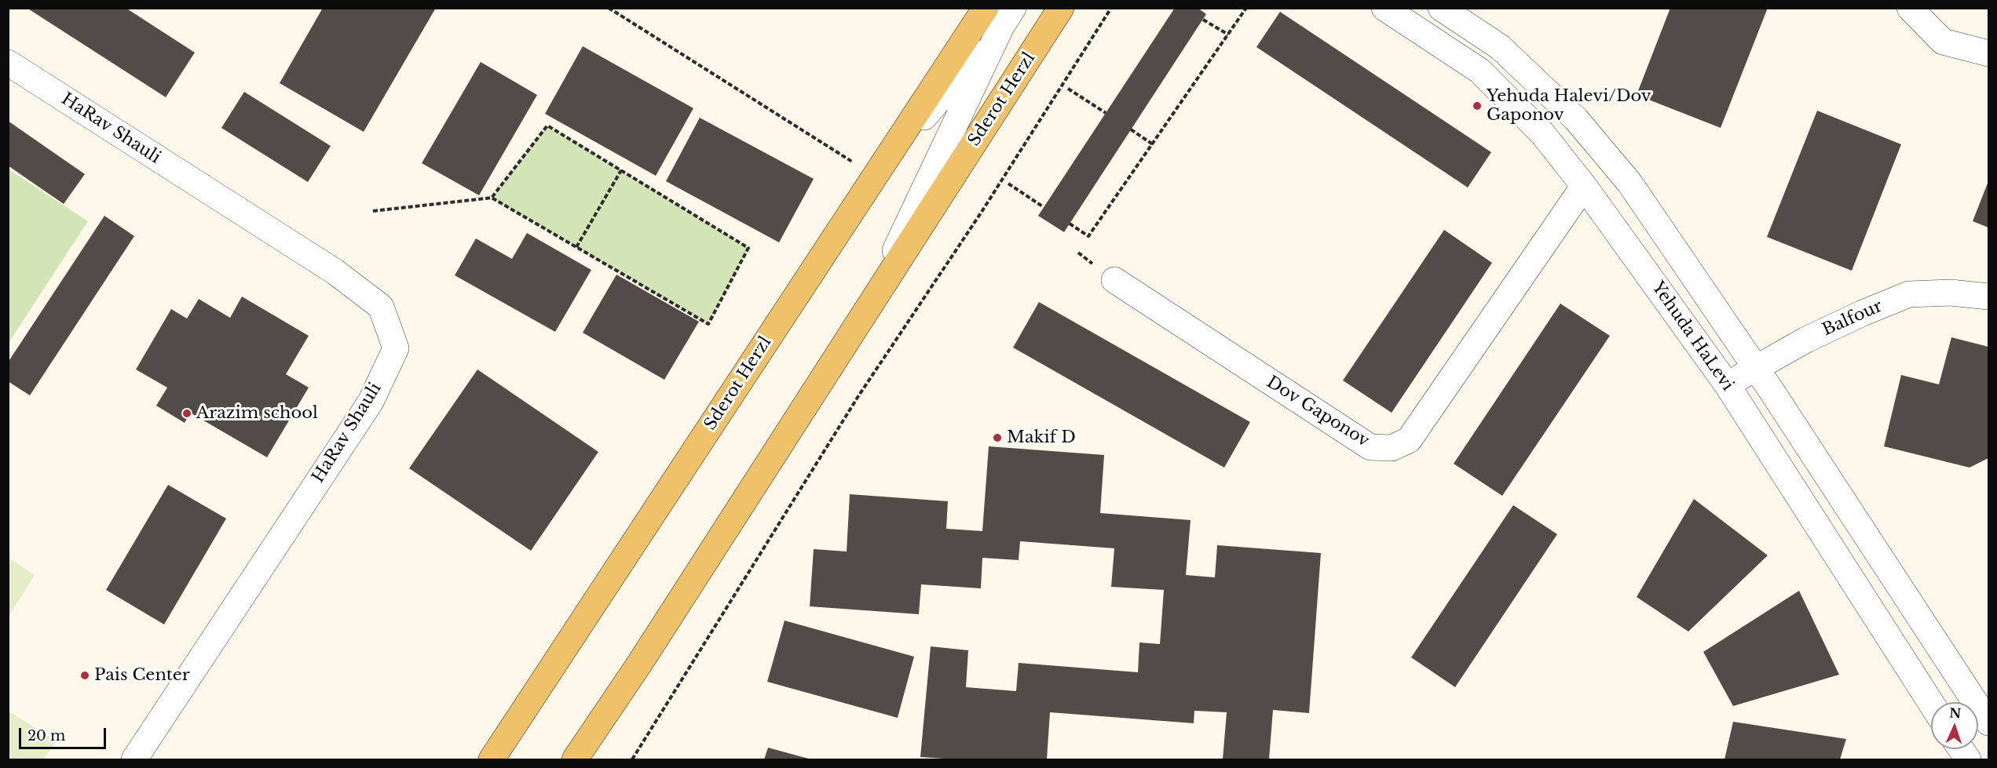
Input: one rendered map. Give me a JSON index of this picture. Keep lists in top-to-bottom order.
{
  "streets": {
    "main road": ["Sderot Herzl"],
    "street": [
      "HaRav Shauli",
      "Balfour",
      "Yehuda HaLevi",
      "Dov Gaponov"
    ]
  },
  "crossings": [
    ["Balfour", "Yehuda HaLevi"],
    ["Yehuda HaLevi", "Dov Gaponov"]
  ],
  "places": [
    "Yehuda Halevi/Dov Gaponov",
    "Arazim school",
    "Makif D",
    "Pais Center"
  ],
  "scale_bar": "20 m",
  "north": "top"
}
